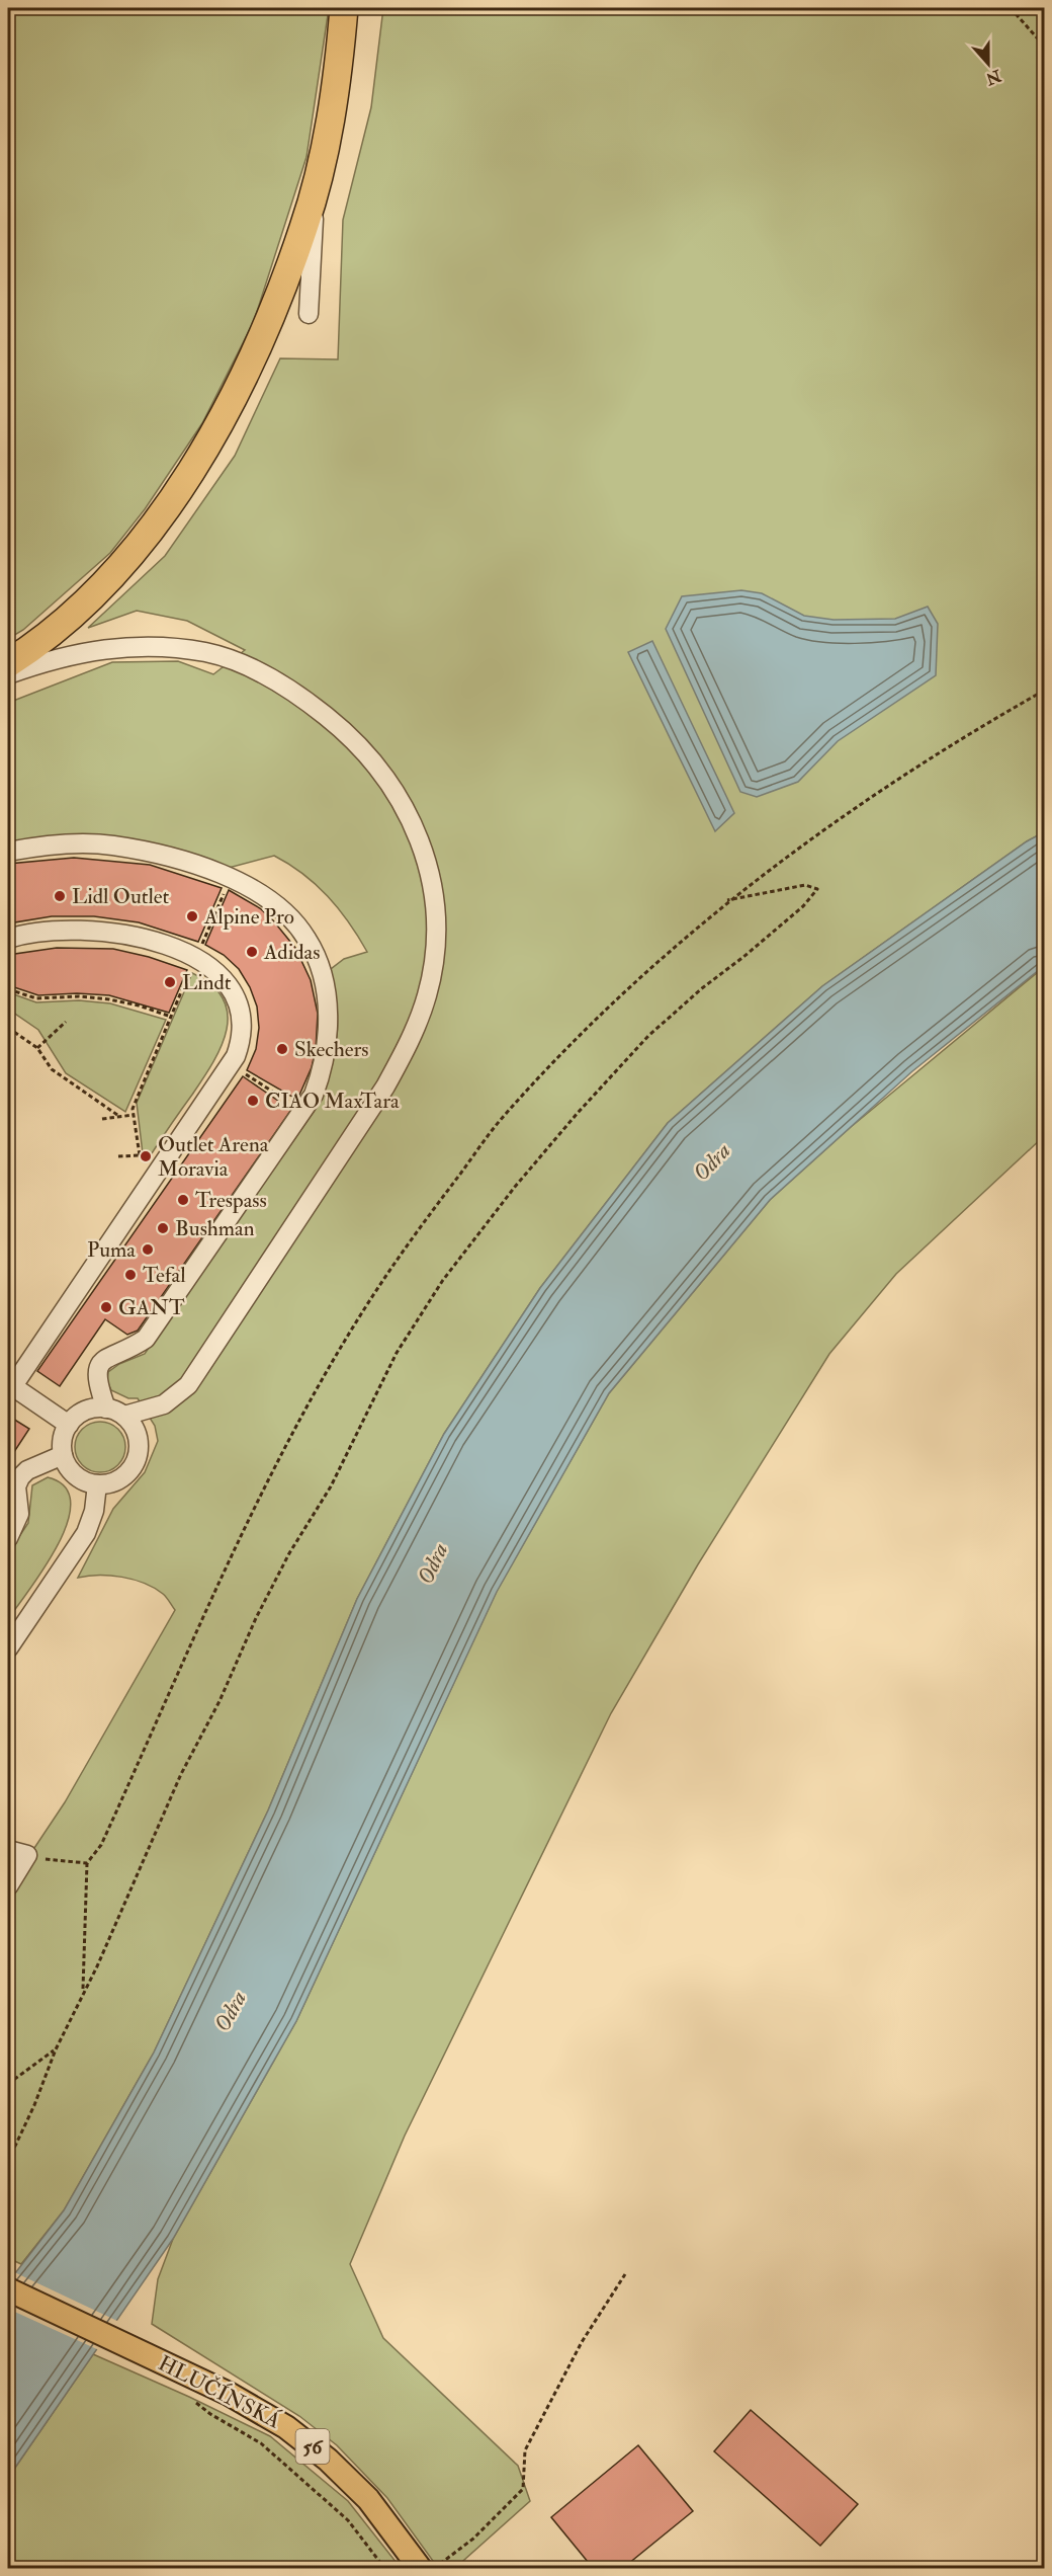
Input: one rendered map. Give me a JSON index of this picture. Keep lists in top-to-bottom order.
{
  "streets": {
    "main road": ["HLUČÍNSKÁ", "56"]
  },
  "water": ["Odra"],
  "places": [
    "Lidl Outlet",
    "Alpine Pro",
    "Adidas",
    "Lindt",
    "Skechers",
    "CIAO MaxTara",
    "Outlet Arena Moravia",
    "Trespass",
    "Bushman",
    "Puma",
    "Tefal",
    "GANT"
  ],
  "north": "bottom"
}
